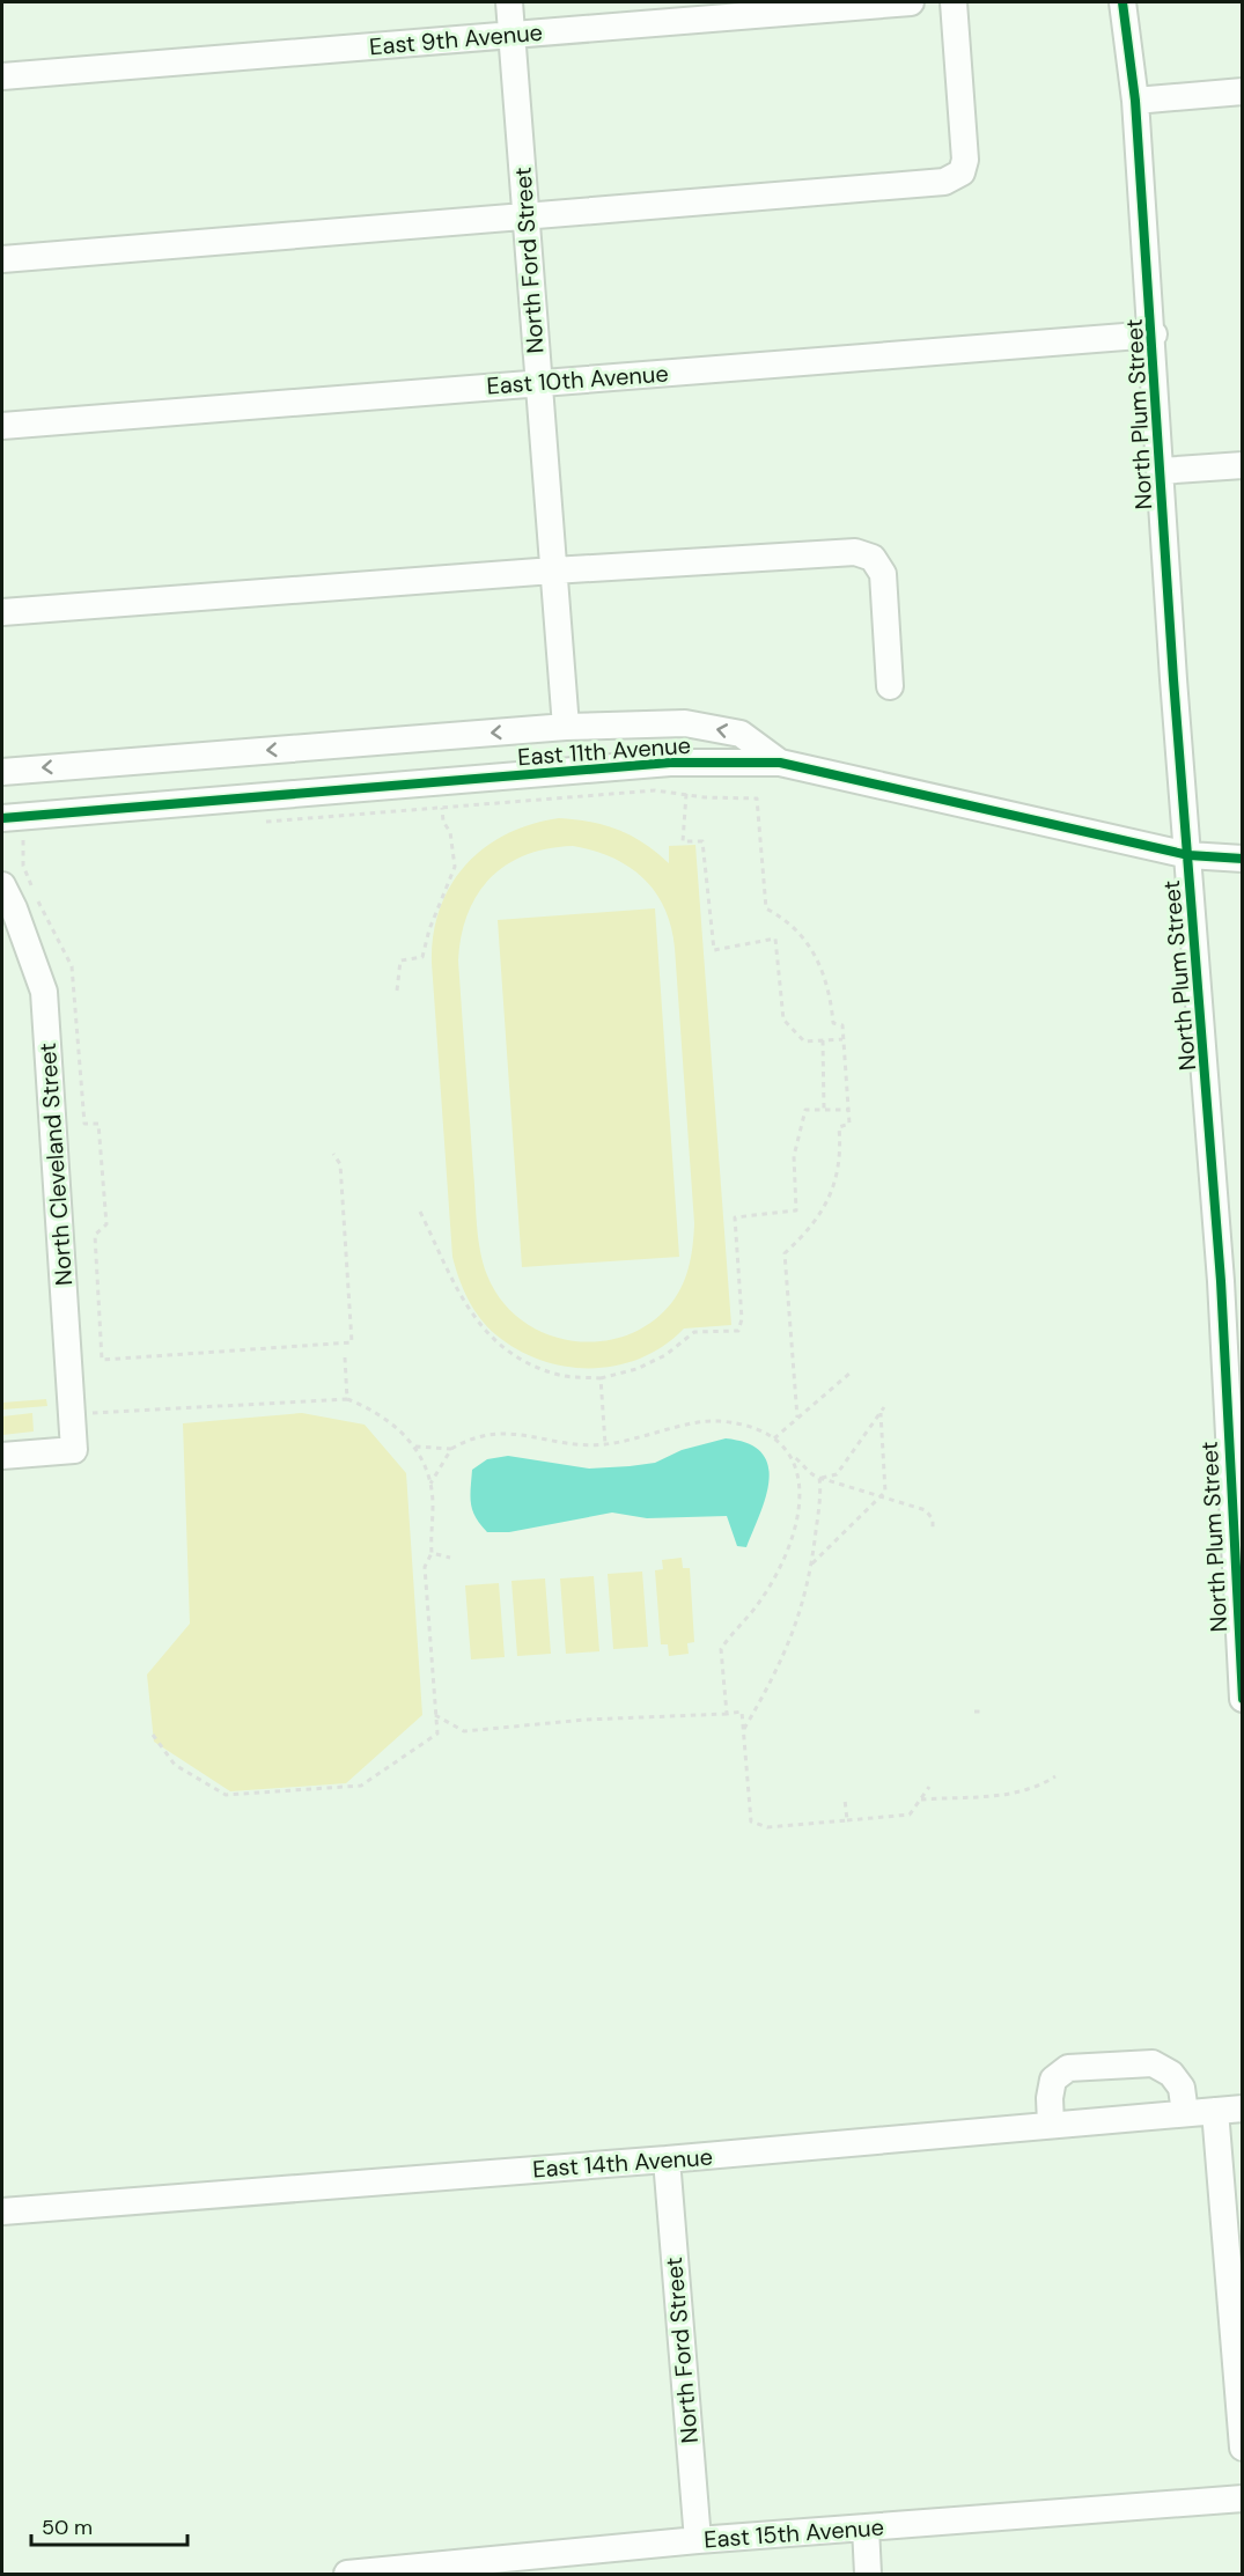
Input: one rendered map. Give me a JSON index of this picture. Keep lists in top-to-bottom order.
{
  "streets": {
    "street": [
      "East 9th Avenue",
      "North Ford Street",
      "East 10th Avenue",
      "North Plum Street",
      "East 11th Avenue",
      "North Cleveland Street",
      "East 14th Avenue",
      "East 15th Avenue"
    ]
  },
  "crossings": [
    ["East 9th Avenue", "North Ford Street"],
    ["North Ford Street", "East 10th Avenue"],
    ["North Ford Street", "East 11th Avenue"],
    ["North Ford Street", "East 14th Avenue"],
    ["North Ford Street", "East 15th Avenue"],
    ["East 10th Avenue", "North Plum Street"],
    ["North Plum Street", "East 11th Avenue"]
  ],
  "scale_bar": "50 m"
}
